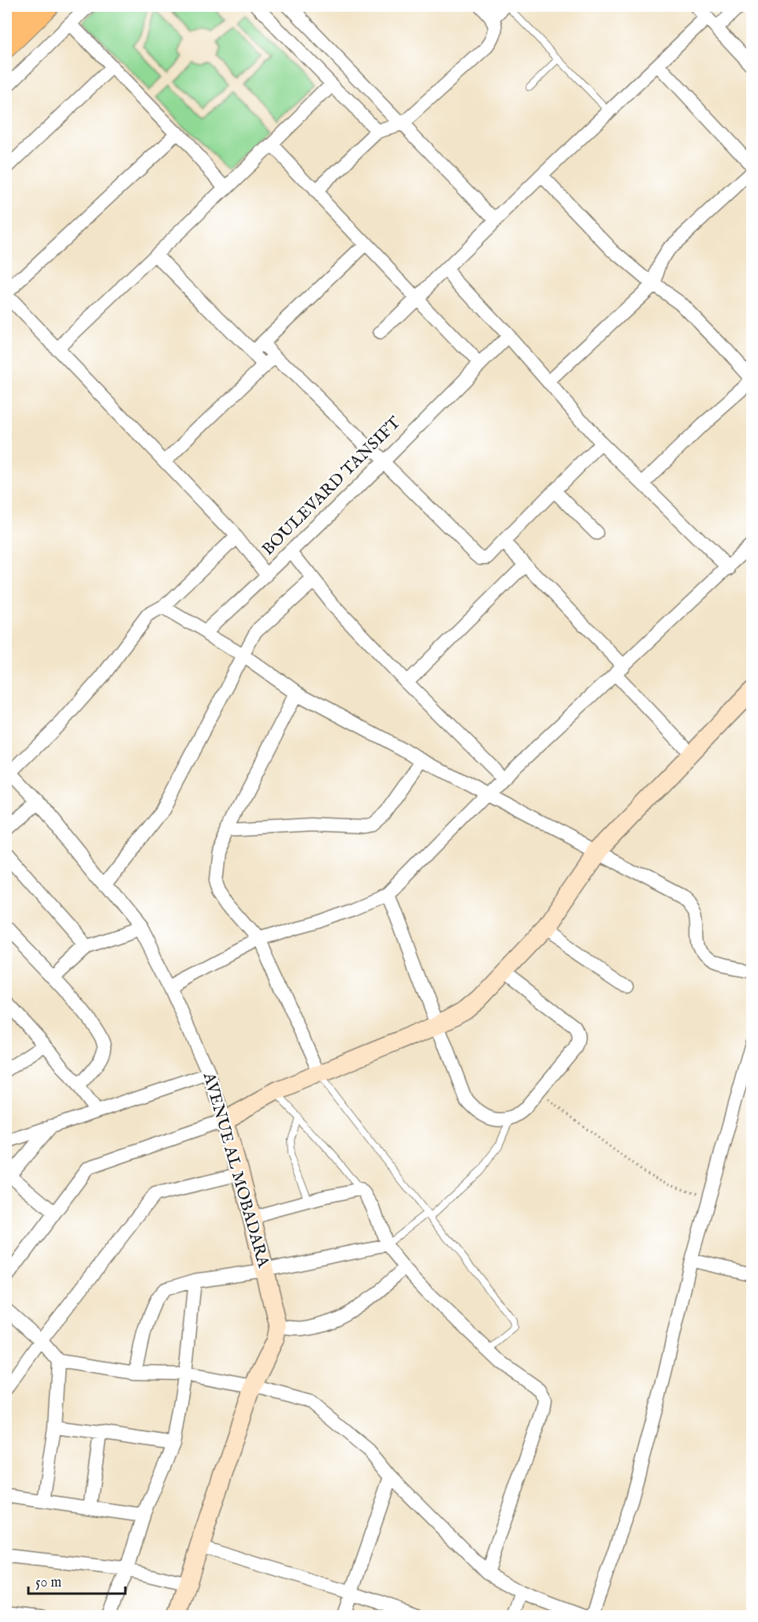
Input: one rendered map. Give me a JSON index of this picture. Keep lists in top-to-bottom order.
{
  "streets": {
    "street": ["BOULEVARD TANSIFT", "AVENUE AL MOBADARA"]
  },
  "scale_bar": "50 m"
}
